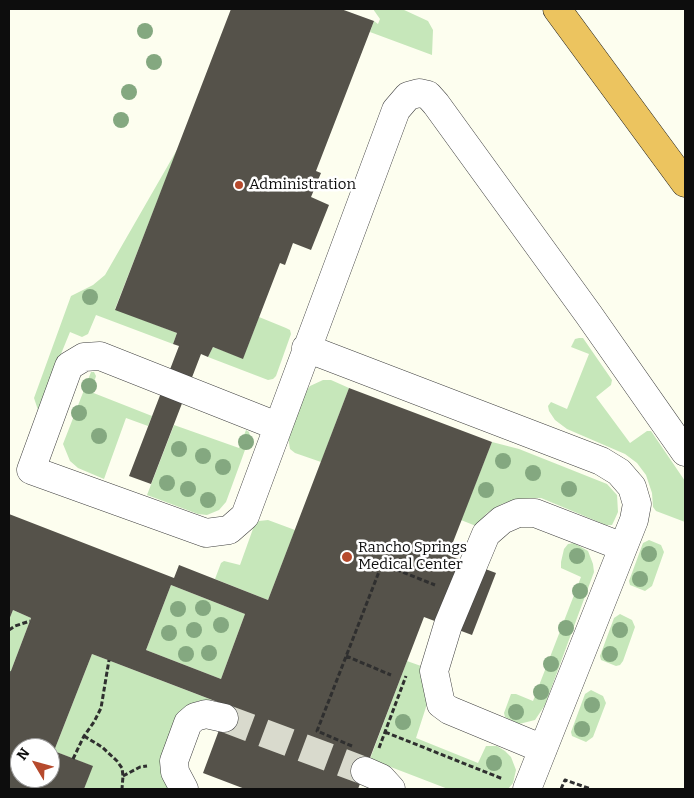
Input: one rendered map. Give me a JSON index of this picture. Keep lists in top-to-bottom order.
{
  "places": ["Administration", "Rancho Springs Medical Center"],
  "north": "top left"
}
